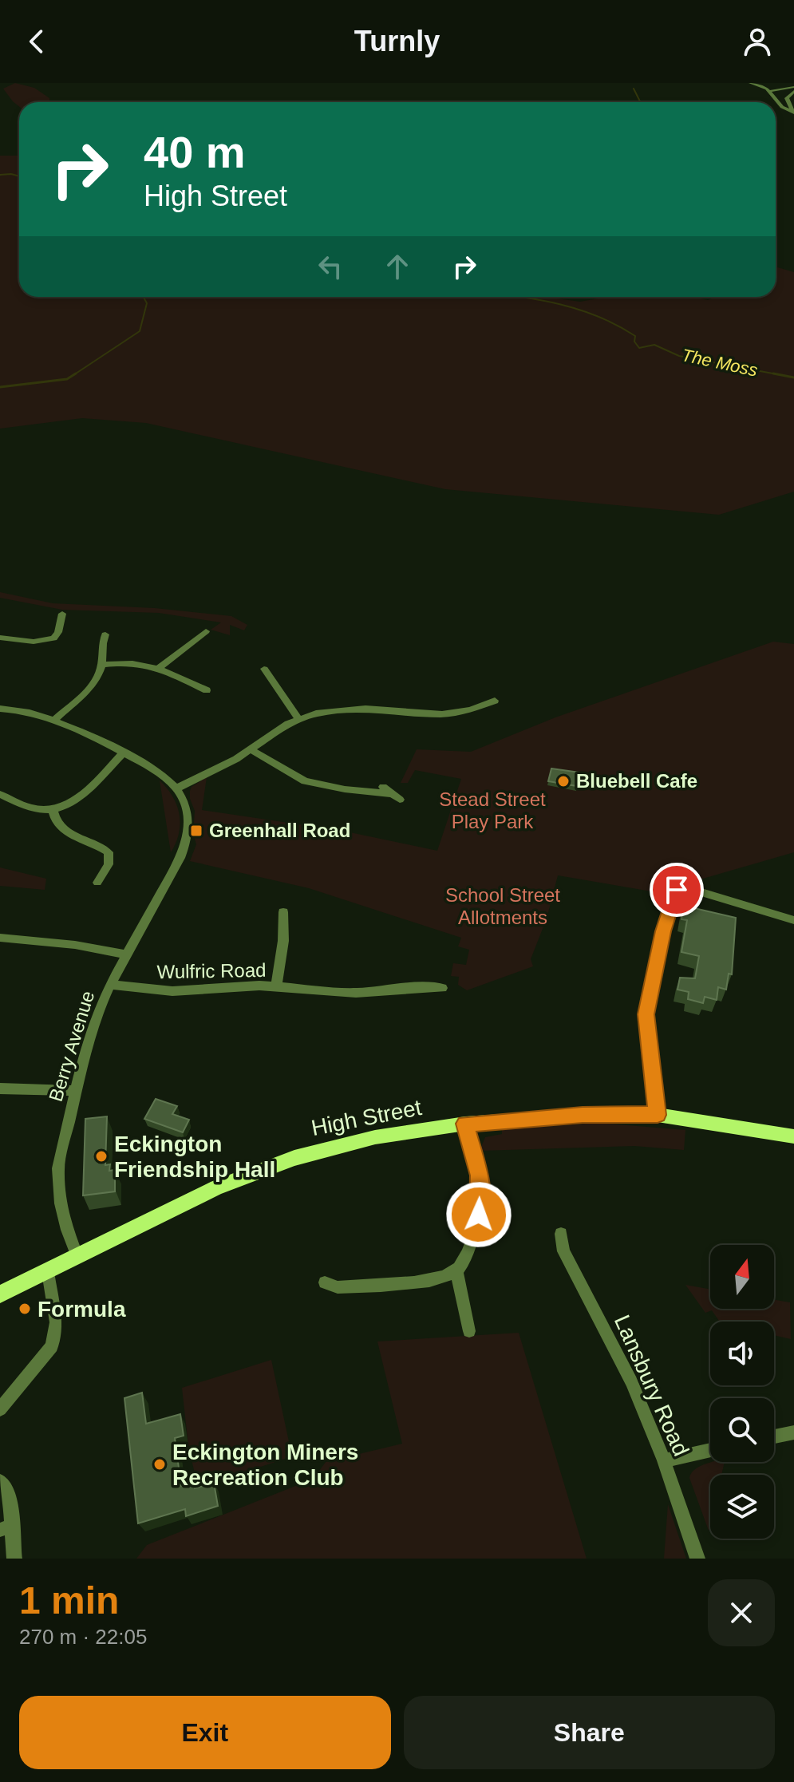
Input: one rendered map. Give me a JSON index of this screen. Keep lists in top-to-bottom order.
{
  "streets": {
    "main road": ["High Street"],
    "street": ["Wulfric Road", "Berry Avenue", "Lansbury Road"]
  },
  "crossings": [
    ["Wulfric Road", "Berry Avenue"],
    ["Berry Avenue", "High Street"]
  ],
  "water": ["The Moss"],
  "parks": ["Stead Street Play Park", "School Street Allotments"],
  "places": {
    "other": [
      "Bluebell Cafe",
      "Eckington Friendship Hall",
      "Formula",
      "Eckington Miners Recreation Club"
    ],
    "transit": ["Greenhall Road"]
  },
  "north": "top",
  "page": {
    "header": "Turnly",
    "turn": ["40 m", "High Street"],
    "heading": ["1 min", "270 m · 22:05"],
    "buttons": ["Exit", "Share"]
  }
}
